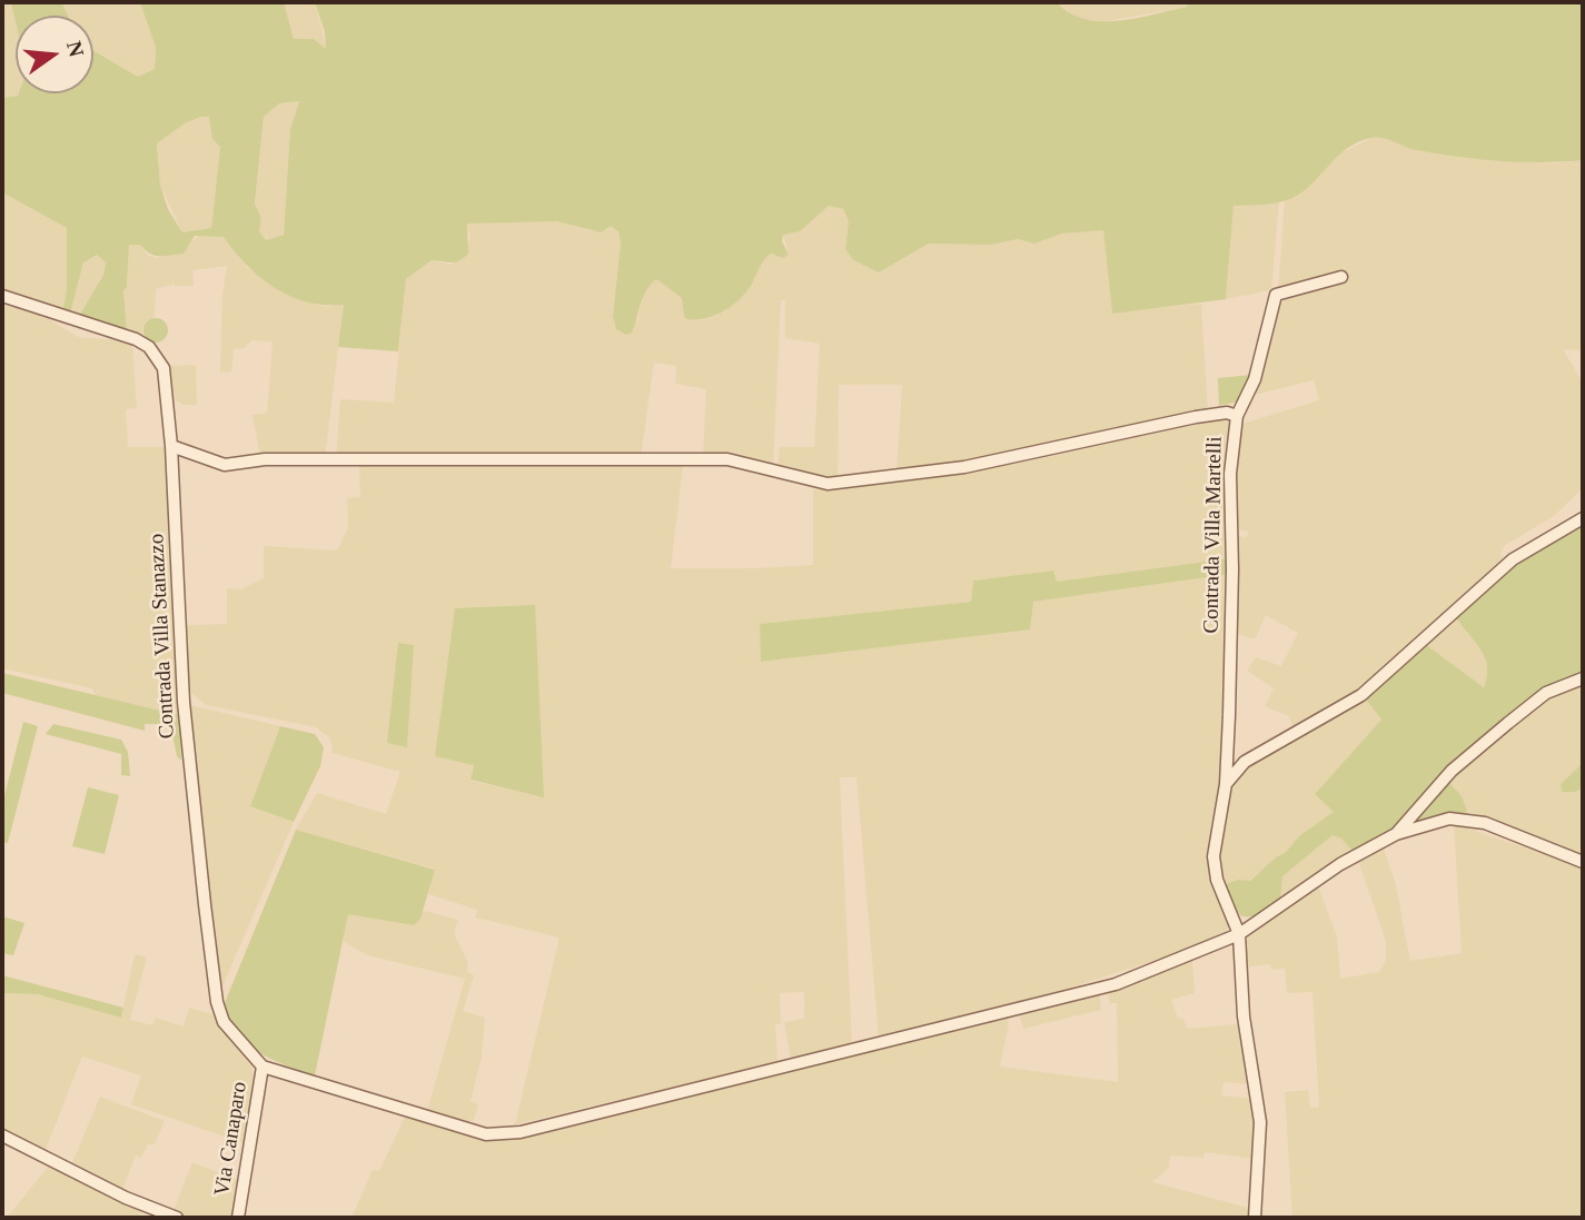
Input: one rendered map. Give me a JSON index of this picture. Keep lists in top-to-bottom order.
{
  "streets": {
    "street": ["Contrada Villa Martelli", "Contrada Villa Stanazzo", "Via Canaparo"]
  },
  "crossings": [
    ["Contrada Villa Stanazzo", "Via Canaparo"]
  ],
  "north": "right"
}
